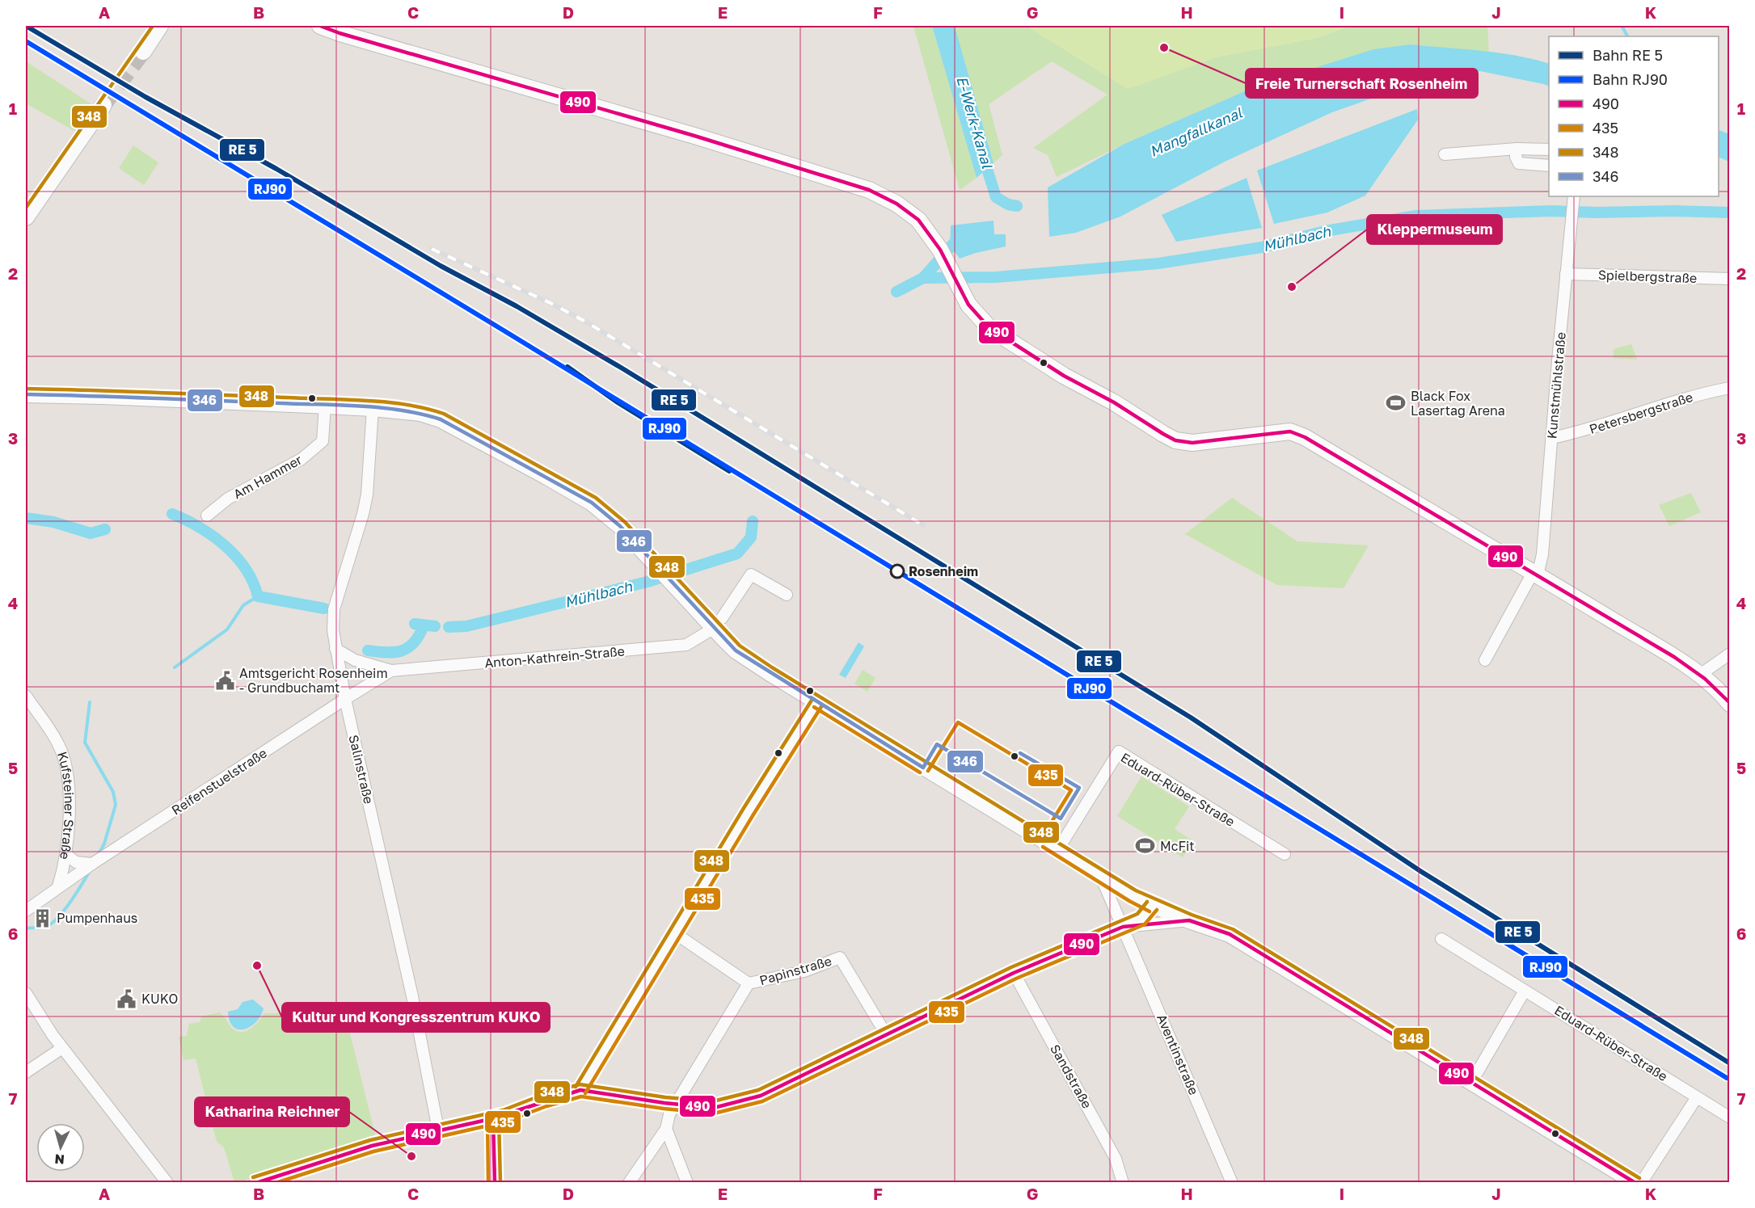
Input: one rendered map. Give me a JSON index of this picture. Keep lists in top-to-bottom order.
{
  "streets": {
    "street": [
      "Spielbergstraße",
      "Kunstmühlstraße",
      "Petersbergstraße",
      "Am Hammer",
      "Anton-Kathrein-Straße",
      "Salinstraße",
      "Reifenstuelstraße",
      "Eduard-Rüber-Straße",
      "Kufsteiner Straße",
      "Papinstraße",
      "Aventinstraße",
      "Sandstraße"
    ]
  },
  "crossings": [
    ["Spielbergstraße", "Kunstmühlstraße"],
    ["Kunstmühlstraße", "Petersbergstraße"],
    ["Anton-Kathrein-Straße", "Salinstraße"],
    ["Anton-Kathrein-Straße", "Reifenstuelstraße"],
    ["Salinstraße", "Reifenstuelstraße"],
    ["Reifenstuelstraße", "Kufsteiner Straße"]
  ],
  "water": ["E-Werk-Kanal", "Mangfallkanal", "Mühlbach"],
  "places": {
    "other": [
      "Freie Turnerschaft Rosenheim",
      "Kleppermuseum",
      "Rosenheim",
      "Kultur und Kongresszentrum KUKO",
      "Katharina Reichner"
    ],
    "sports": ["Black Fox Lasertag Arena", "McFit"],
    "public building": ["Amtsgericht Rosenheim - Grundbuchamt", "KUKO"],
    "building": ["Pumpenhaus"]
  },
  "lines": [
    "transit line 490",
    "transit line 348",
    "rail line RJ90",
    "transit line 346",
    "transit line 435"
  ],
  "legend": [
    "Bahn RE 5",
    "Bahn RJ90",
    "490",
    "435",
    "348",
    "346"
  ],
  "north": "bottom",
  "grid": {
    "columns": [
      "A",
      "B",
      "C",
      "D",
      "E",
      "F",
      "G",
      "H",
      "I",
      "J",
      "K"
    ],
    "rows": [
      "1",
      "2",
      "3",
      "4",
      "5",
      "6",
      "7"
    ]
  }
}
